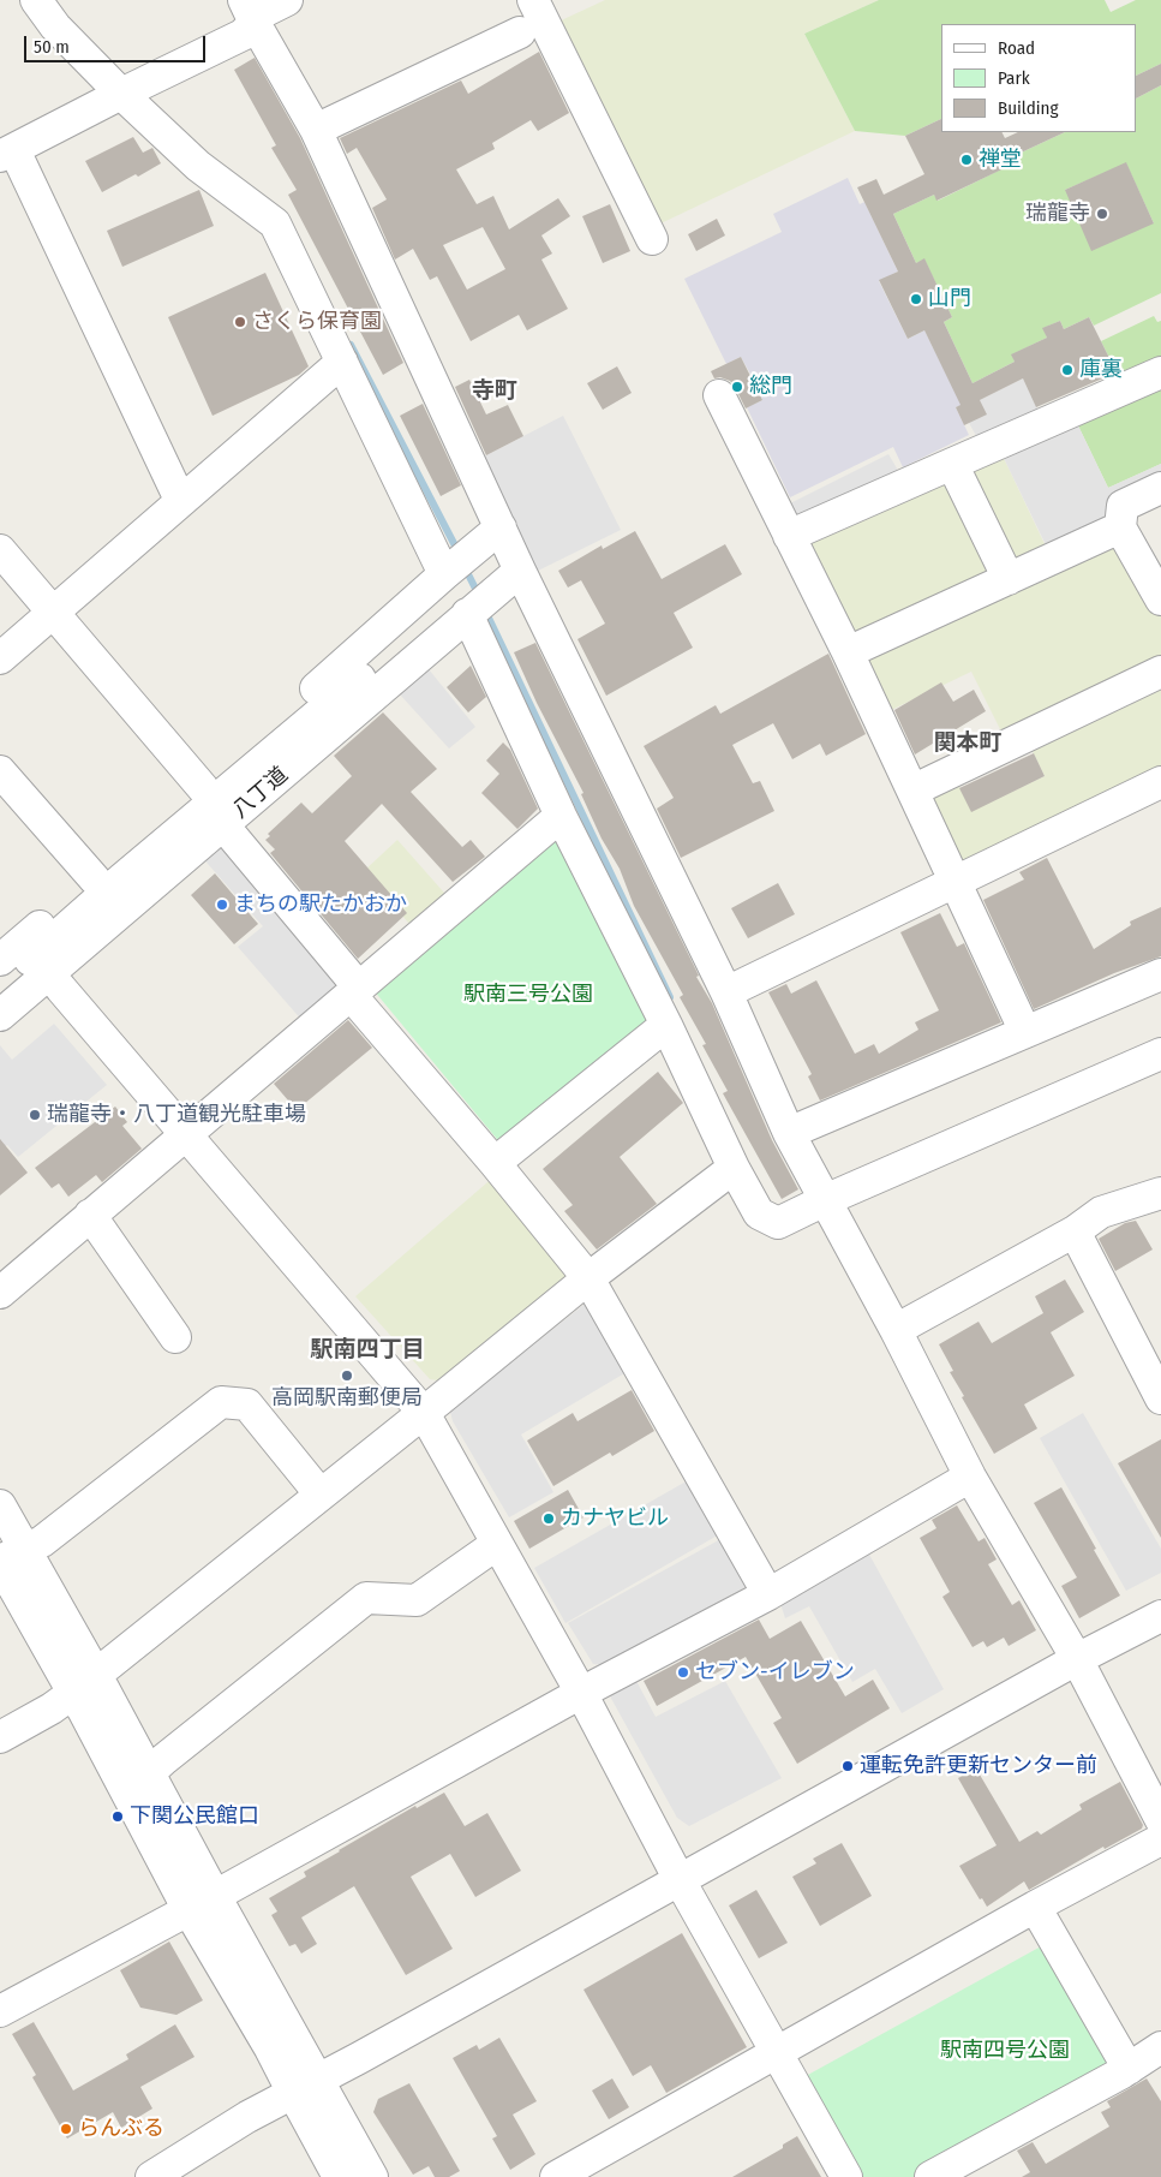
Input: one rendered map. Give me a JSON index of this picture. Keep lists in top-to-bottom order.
{
  "streets": {
    "street": ["八丁道"]
  },
  "districts": ["寺町", "関本町", "駅南四丁目"],
  "parks": ["駅南三号公園", "駅南四号公園"],
  "places": [
    "禅堂",
    "瑞龍寺",
    "山門",
    "さくら保育園",
    "庫裏",
    "総門",
    "まちの駅たかおか",
    "瑞龍寺・八丁道観光駐車場",
    "高岡駅南郵便局",
    "カナヤビル",
    "セブン-イレブン",
    "運転免許更新センター前",
    "下関公民館口",
    "らんぶる"
  ],
  "legend": ["Road", "Park", "Building"],
  "scale_bar": "50 m"
}
